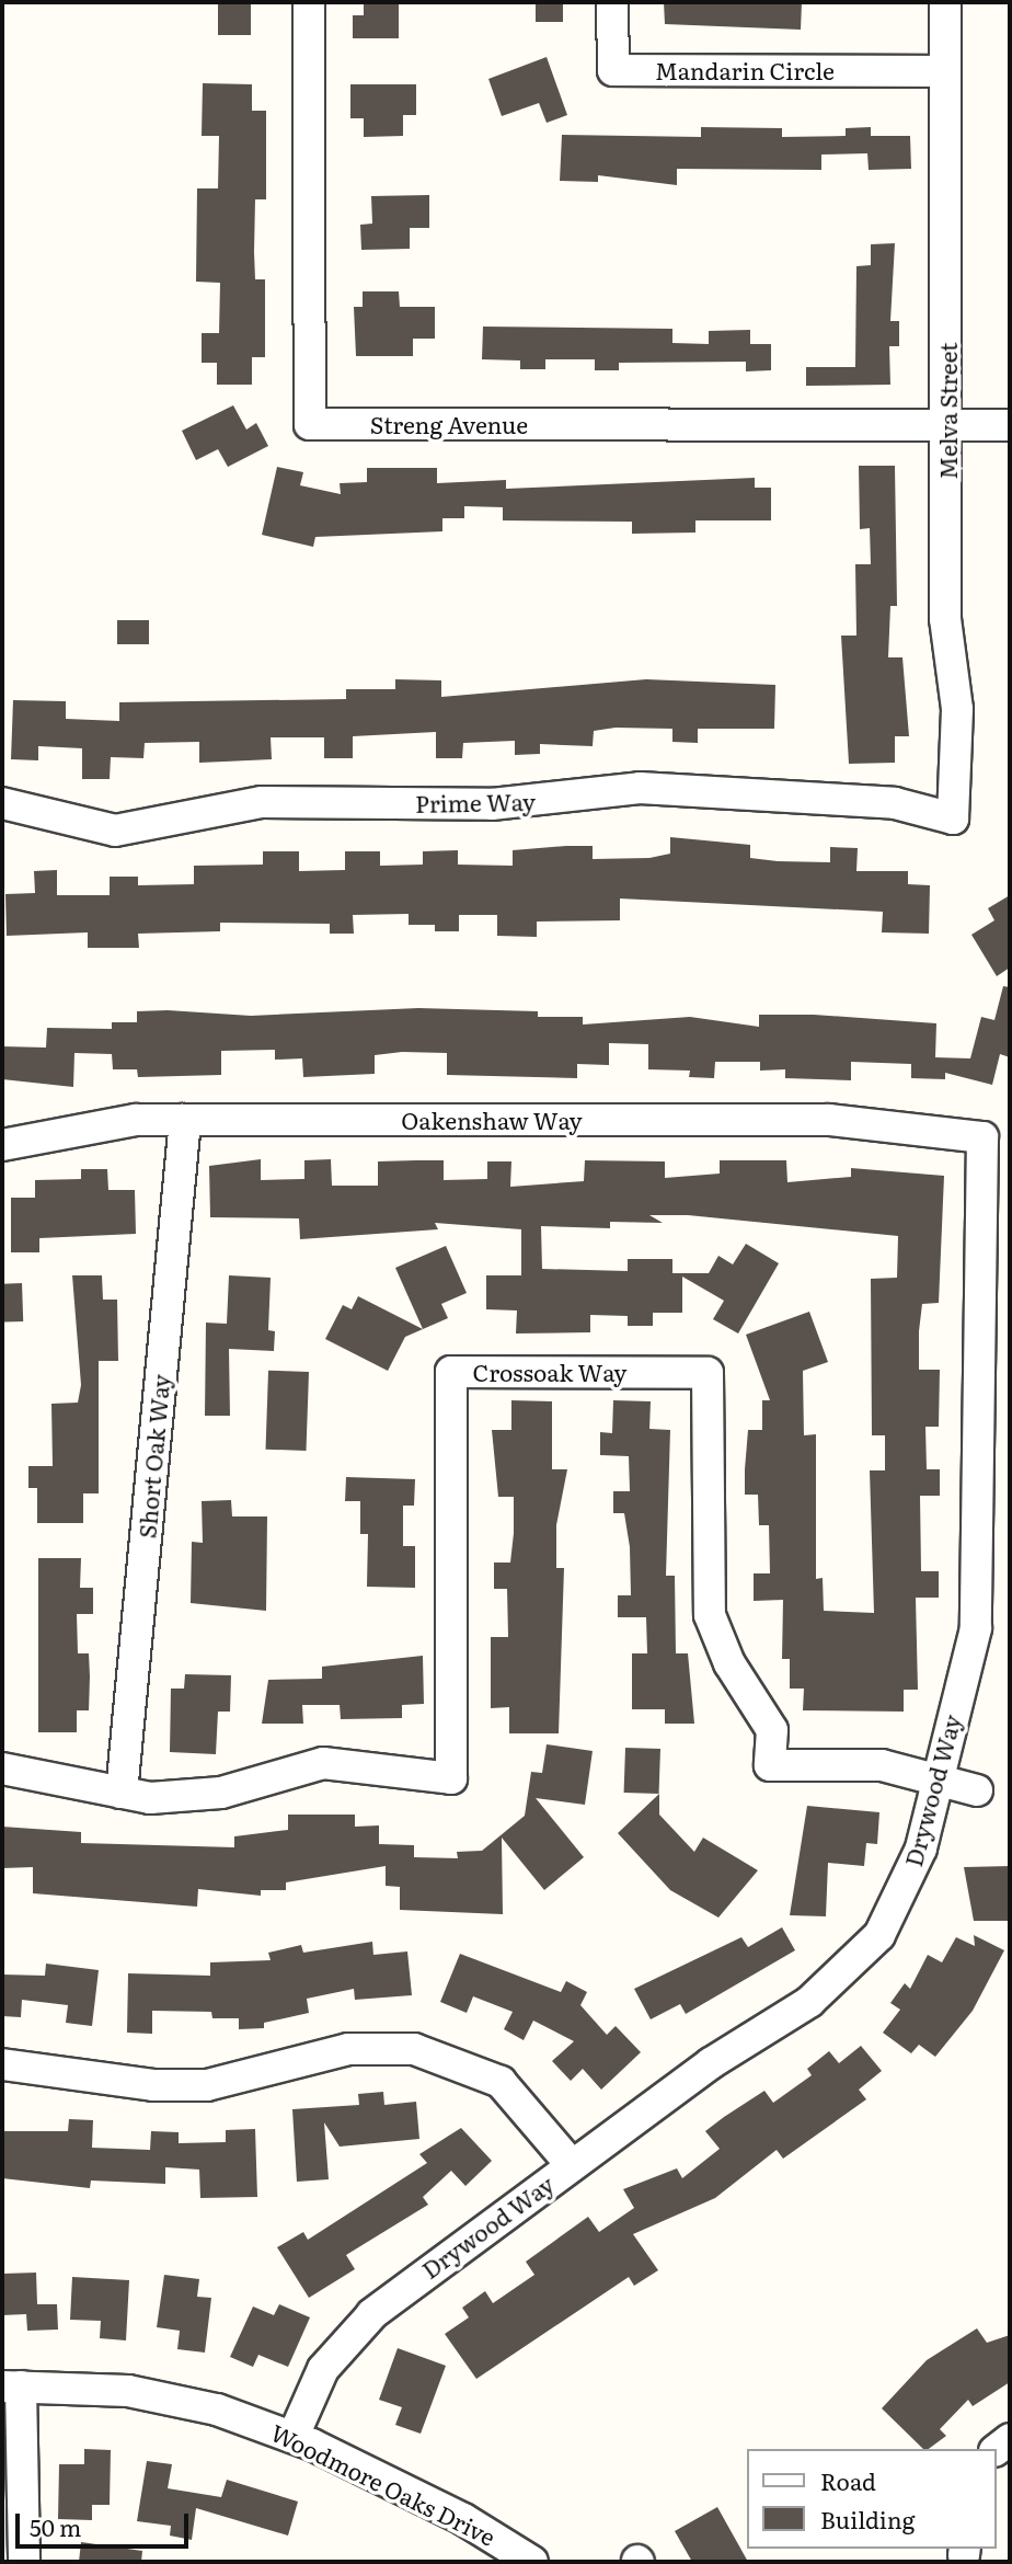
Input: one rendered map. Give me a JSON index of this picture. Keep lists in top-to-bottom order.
{
  "streets": {
    "street": [
      "Mandarin Circle",
      "Melva Street",
      "Streng Avenue",
      "Prime Way",
      "Oakenshaw Way",
      "Crossoak Way",
      "Short Oak Way",
      "Drywood Way",
      "Woodmore Oaks Drive"
    ]
  },
  "crossings": [
    ["Mandarin Circle", "Melva Street"],
    ["Melva Street", "Streng Avenue"],
    ["Melva Street", "Prime Way"],
    ["Oakenshaw Way", "Short Oak Way"],
    ["Oakenshaw Way", "Drywood Way"],
    ["Crossoak Way", "Short Oak Way"],
    ["Crossoak Way", "Drywood Way"],
    ["Drywood Way", "Woodmore Oaks Drive"]
  ],
  "legend": ["Road", "Building"],
  "scale_bar": "50 m"
}
